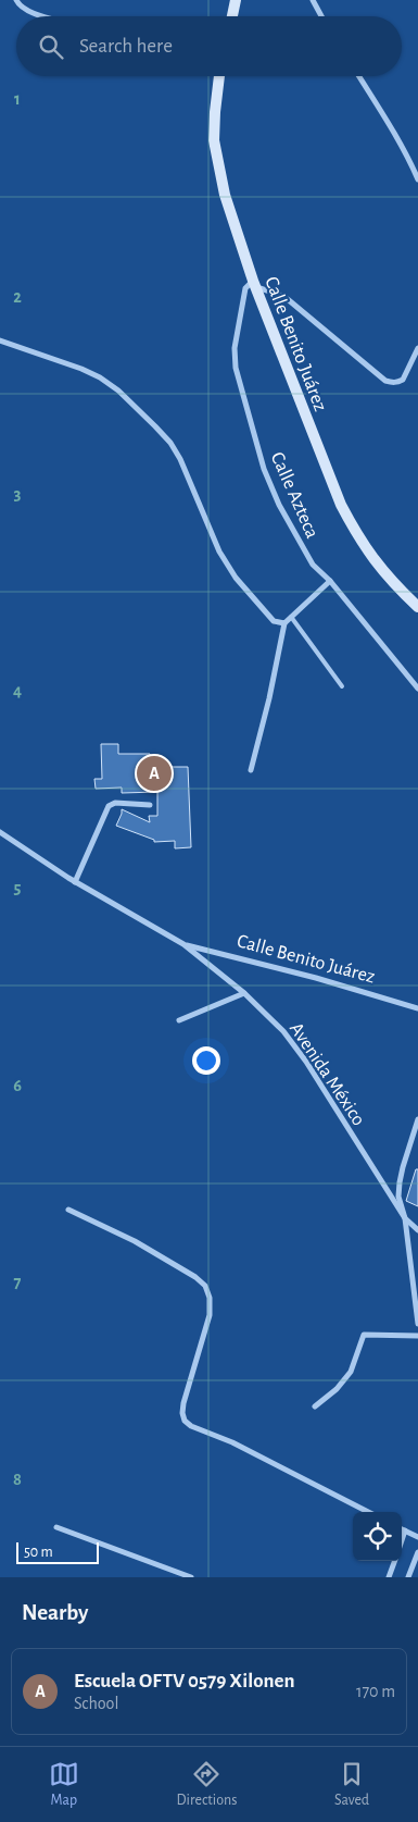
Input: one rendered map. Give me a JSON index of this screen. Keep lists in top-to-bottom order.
{
  "streets": {
    "main road": ["Calle Benito Juárez"],
    "street": ["Calle Azteca", "Avenida México"]
  },
  "crossings": [
    ["Calle Benito Juárez", "Calle Azteca"],
    ["Calle Benito Juárez", "Avenida México"]
  ],
  "scale_bar": "50 m",
  "page": {
    "search": "Search here",
    "pins": "A",
    "scale": "50 m",
    "heading": "Nearby",
    "list": [
      {
        "mark": "A",
        "name": "Escuela OFTV 0579 Xilonen",
        "note": "School",
        "value": "170 m"
      }
    ],
    "nav": ["Map", "Directions", "Saved"]
  },
  "grid": {
    "rows": [
      "1",
      "2",
      "3",
      "4",
      "5",
      "6",
      "7",
      "8"
    ]
  }
}
